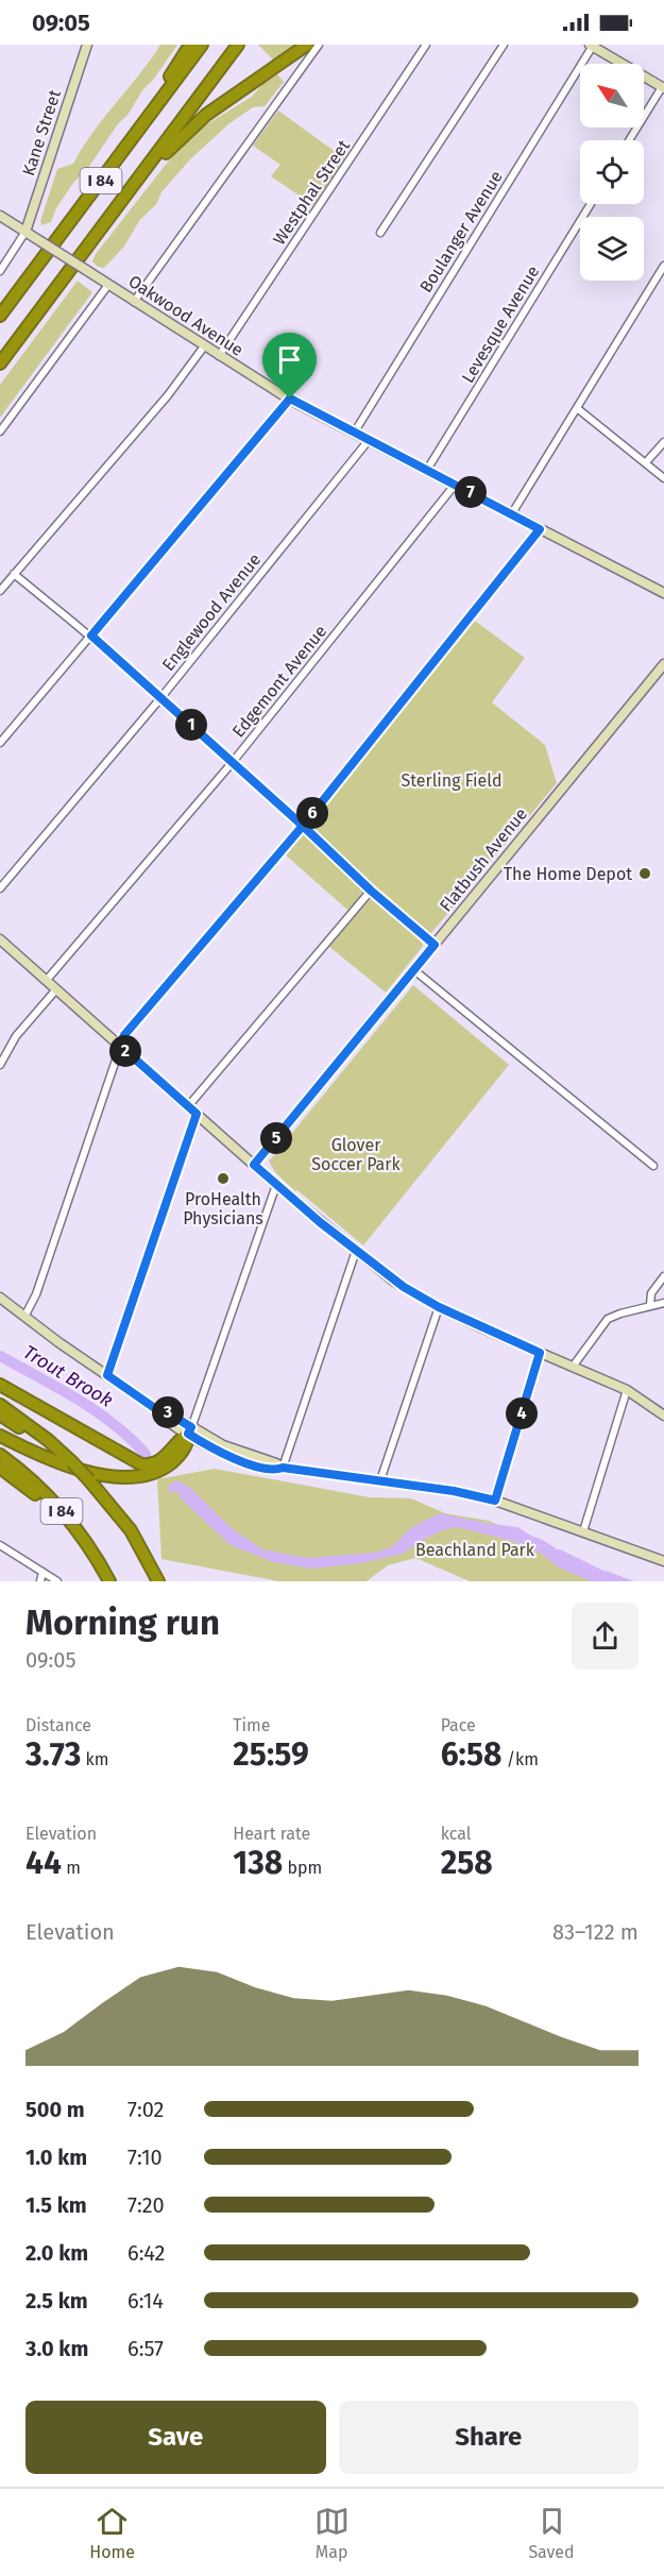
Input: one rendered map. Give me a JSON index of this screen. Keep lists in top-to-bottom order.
{
  "streets": {
    "highway": ["I 84"],
    "main road": ["Kane Street", "Oakwood Avenue", "Flatbush Avenue"],
    "street": [
      "Westphal Street",
      "Boulanger Avenue",
      "Levesque Avenue",
      "Englewood Avenue",
      "Edgemont Avenue"
    ]
  },
  "crossings": [
    ["Kane Street", "Oakwood Avenue"],
    ["Westphal Street", "Oakwood Avenue"],
    ["Boulanger Avenue", "Oakwood Avenue"],
    ["Oakwood Avenue", "Levesque Avenue"],
    ["Oakwood Avenue", "Englewood Avenue"],
    ["Oakwood Avenue", "Edgemont Avenue"]
  ],
  "water": ["Trout Brook"],
  "parks": ["Sterling Field", "Glover Soccer Park", "Beachland Park"],
  "places": ["The Home Depot", "ProHealth Physicians"],
  "north": "top left",
  "page": {
    "status": "09:05",
    "pins": [
      "7",
      "1",
      "6",
      "2",
      "5",
      "3",
      "4"
    ],
    "heading": ["Morning run", "09:05"],
    "stats": [
      ["Distance", "3.73 km"],
      ["Time", "25:59"],
      ["Pace", "6:58 /km"],
      ["Elevation", "44 m"],
      ["Heart rate", "138 bpm"],
      ["kcal", "258"]
    ],
    "chart": ["Elevation", "83–122 m"],
    "list": [
      {
        "name": "500 m",
        "note": "7:02"
      },
      {
        "name": "1.0 km",
        "note": "7:10"
      },
      {
        "name": "1.5 km",
        "note": "7:20"
      },
      {
        "name": "2.0 km",
        "note": "6:42"
      },
      {
        "name": "2.5 km",
        "note": "6:14"
      },
      {
        "name": "3.0 km",
        "note": "6:57"
      }
    ],
    "buttons": ["Save", "Share"],
    "tabs": ["Home", "Map", "Saved"]
  }
}
